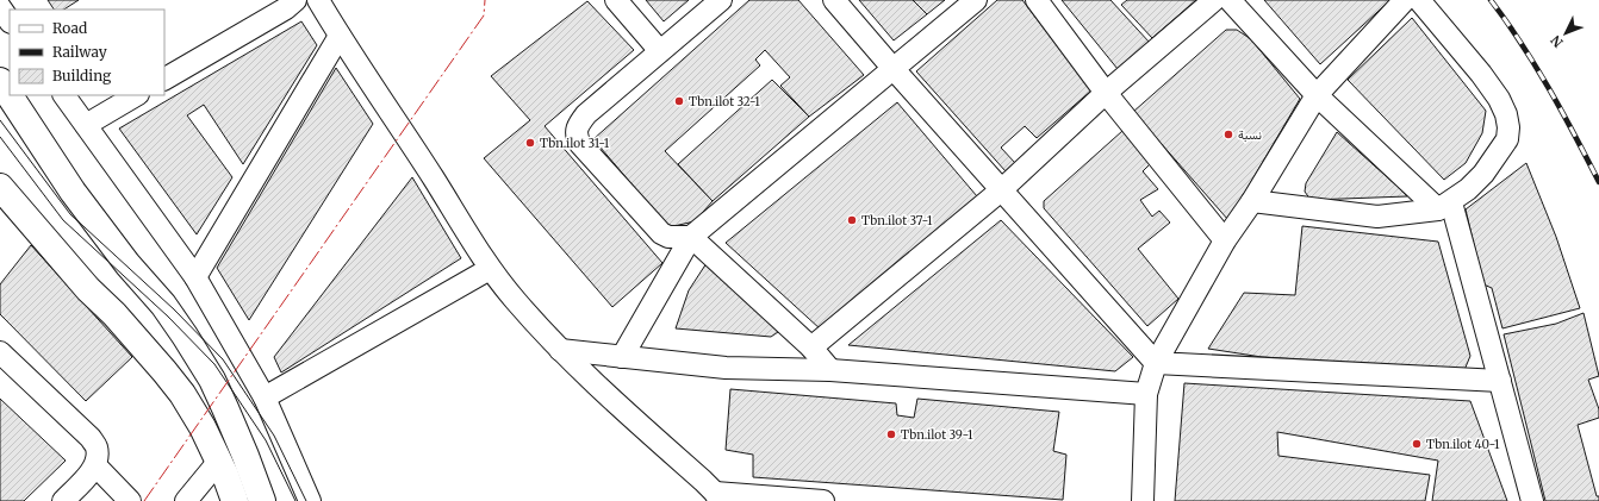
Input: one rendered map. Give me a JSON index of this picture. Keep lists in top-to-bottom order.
{
  "places": [
    "Tbn.ilot 32-1",
    "نسبة",
    "Tbn.ilot 31-1",
    "Tbn.ilot 37-1",
    "Tbn.ilot 39-1",
    "Tbn.ilot 40-1"
  ],
  "legend": ["Road", "Railway", "Building"],
  "north": "bottom left"
}
